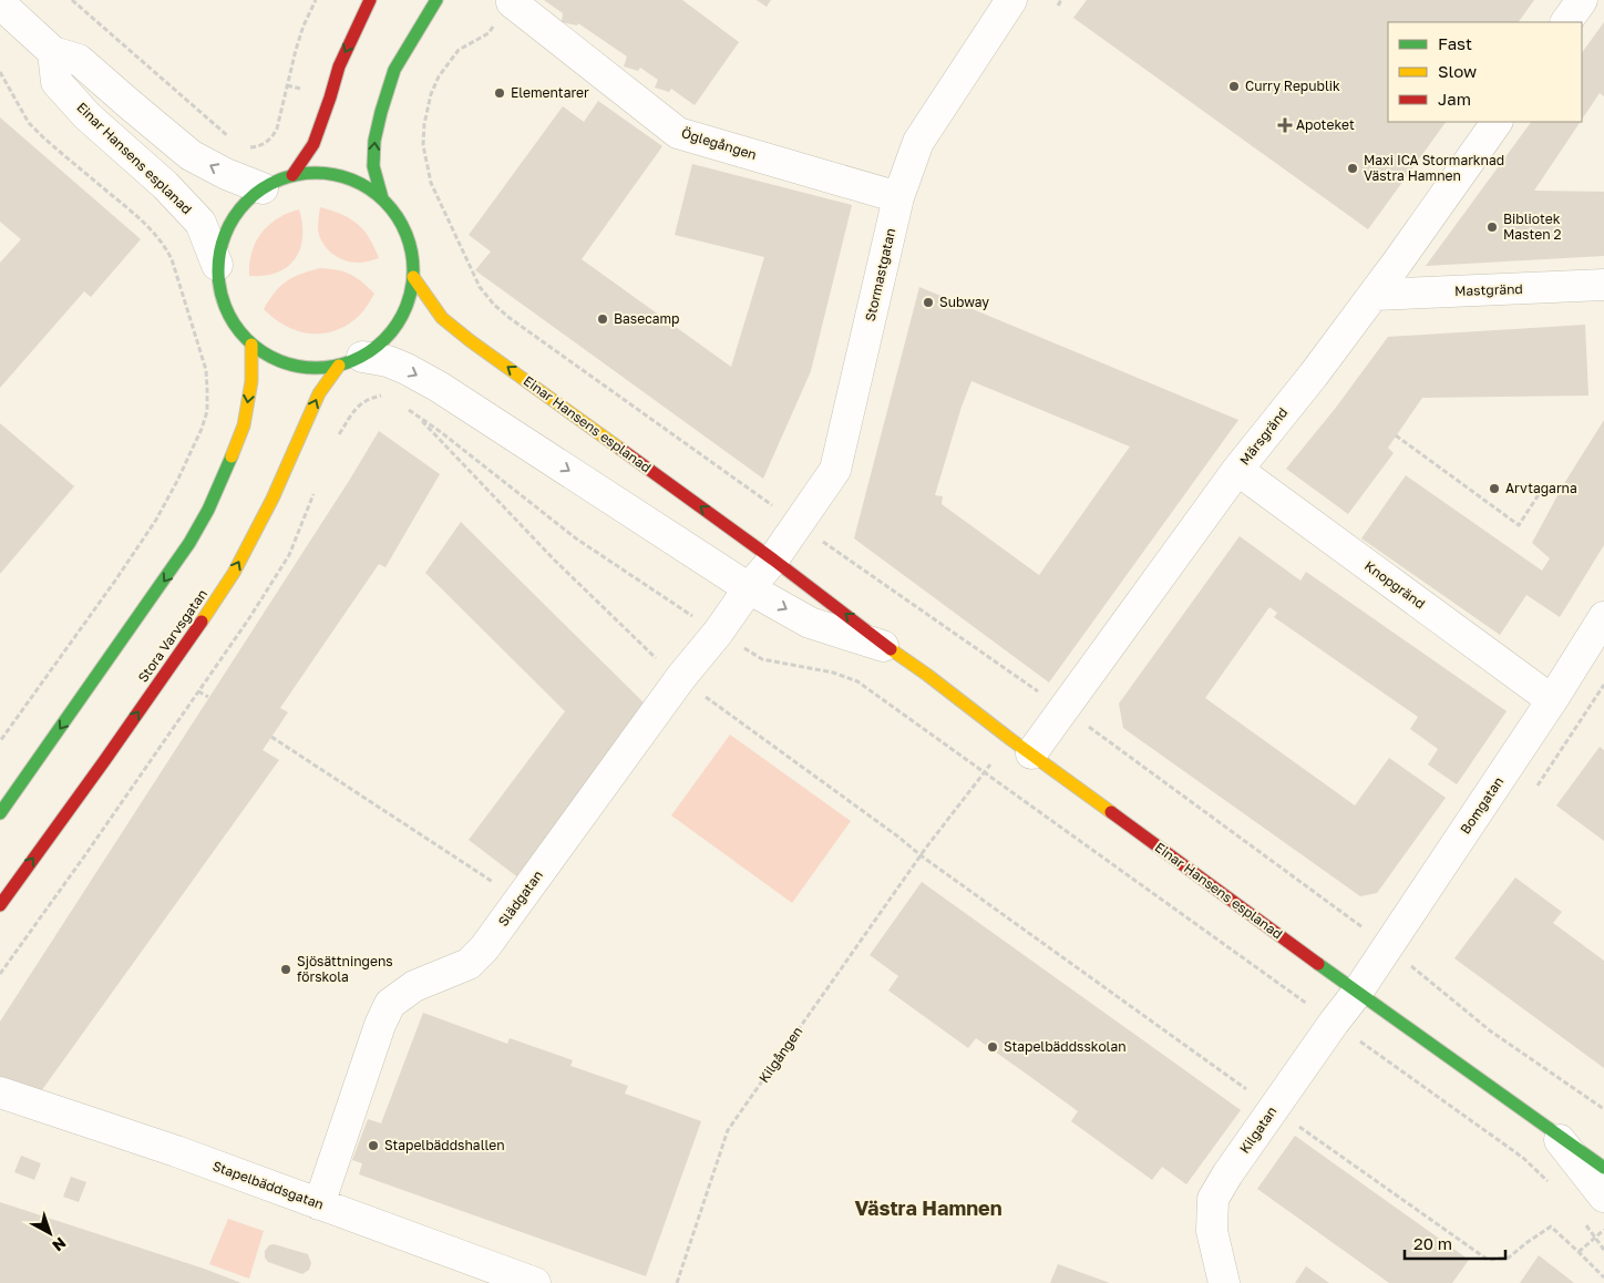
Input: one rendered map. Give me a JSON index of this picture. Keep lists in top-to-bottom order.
{
  "streets": {
    "street": [
      "Öglegången",
      "Einar Hansens esplanad",
      "Stormastgatan",
      "Mastgränd",
      "Märsgränd",
      "Knopgränd",
      "Stora Varvsgatan",
      "Bomgatan",
      "Slädgatan",
      "Kilgatan",
      "Stapelbäddsgatan"
    ],
    "path": ["Kilgången"]
  },
  "crossings": [
    ["Öglegången", "Stormastgatan"],
    ["Einar Hansens esplanad", "Stormastgatan"],
    ["Einar Hansens esplanad", "Märsgränd"],
    ["Einar Hansens esplanad", "Stora Varvsgatan"],
    ["Einar Hansens esplanad", "Bomgatan"],
    ["Einar Hansens esplanad", "Slädgatan"],
    ["Einar Hansens esplanad", "Kilgången"],
    ["Einar Hansens esplanad", "Kilgatan"],
    ["Mastgränd", "Märsgränd"],
    ["Märsgränd", "Knopgränd"],
    ["Märsgränd", "Kilgången"],
    ["Knopgränd", "Bomgatan"],
    ["Bomgatan", "Kilgatan"],
    ["Slädgatan", "Stapelbäddsgatan"]
  ],
  "districts": ["Västra Hamnen"],
  "places": {
    "other": [
      "Curry Republik",
      "Elementarer",
      "Maxi ICA Stormarknad Västra Hamnen",
      "Bibliotek Masten 2",
      "Subway",
      "Basecamp",
      "Arvtagarna",
      "Sjösättningens förskola",
      "Stapelbäddsskolan",
      "Stapelbäddshallen"
    ],
    "health": ["Apoteket"]
  },
  "legend": ["Fast", "Slow", "Jam"],
  "scale_bar": "20 m",
  "north": "bottom right"
}
